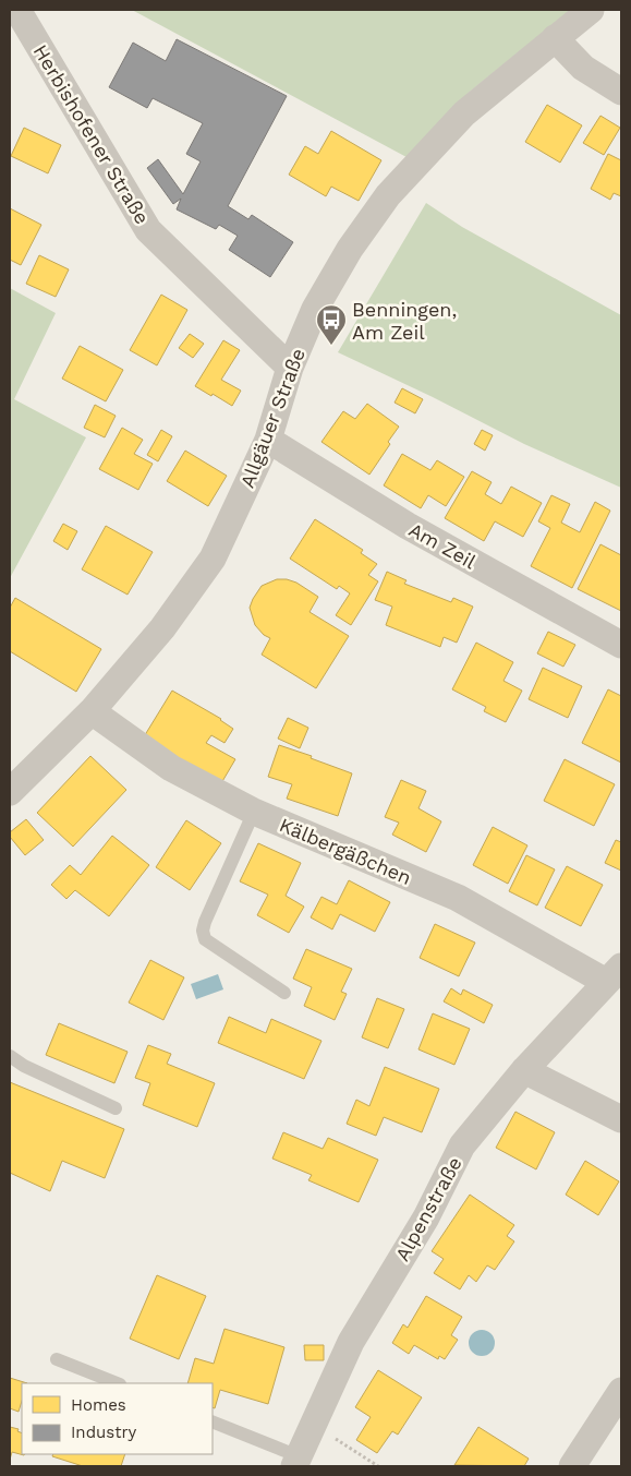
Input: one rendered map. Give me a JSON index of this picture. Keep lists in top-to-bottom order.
{
  "streets": {
    "street": [
      "Herbishofener Straße",
      "Allgäuer Straße",
      "Am Zeil",
      "Kälbergäßchen",
      "Alpenstraße"
    ]
  },
  "crossings": [
    ["Herbishofener Straße", "Allgäuer Straße"],
    ["Allgäuer Straße", "Am Zeil"],
    ["Allgäuer Straße", "Kälbergäßchen"],
    ["Kälbergäßchen", "Alpenstraße"]
  ],
  "places": {
    "bus stop": ["Benningen, Am Zeil"]
  },
  "legend": ["Homes", "Industry"]
}
